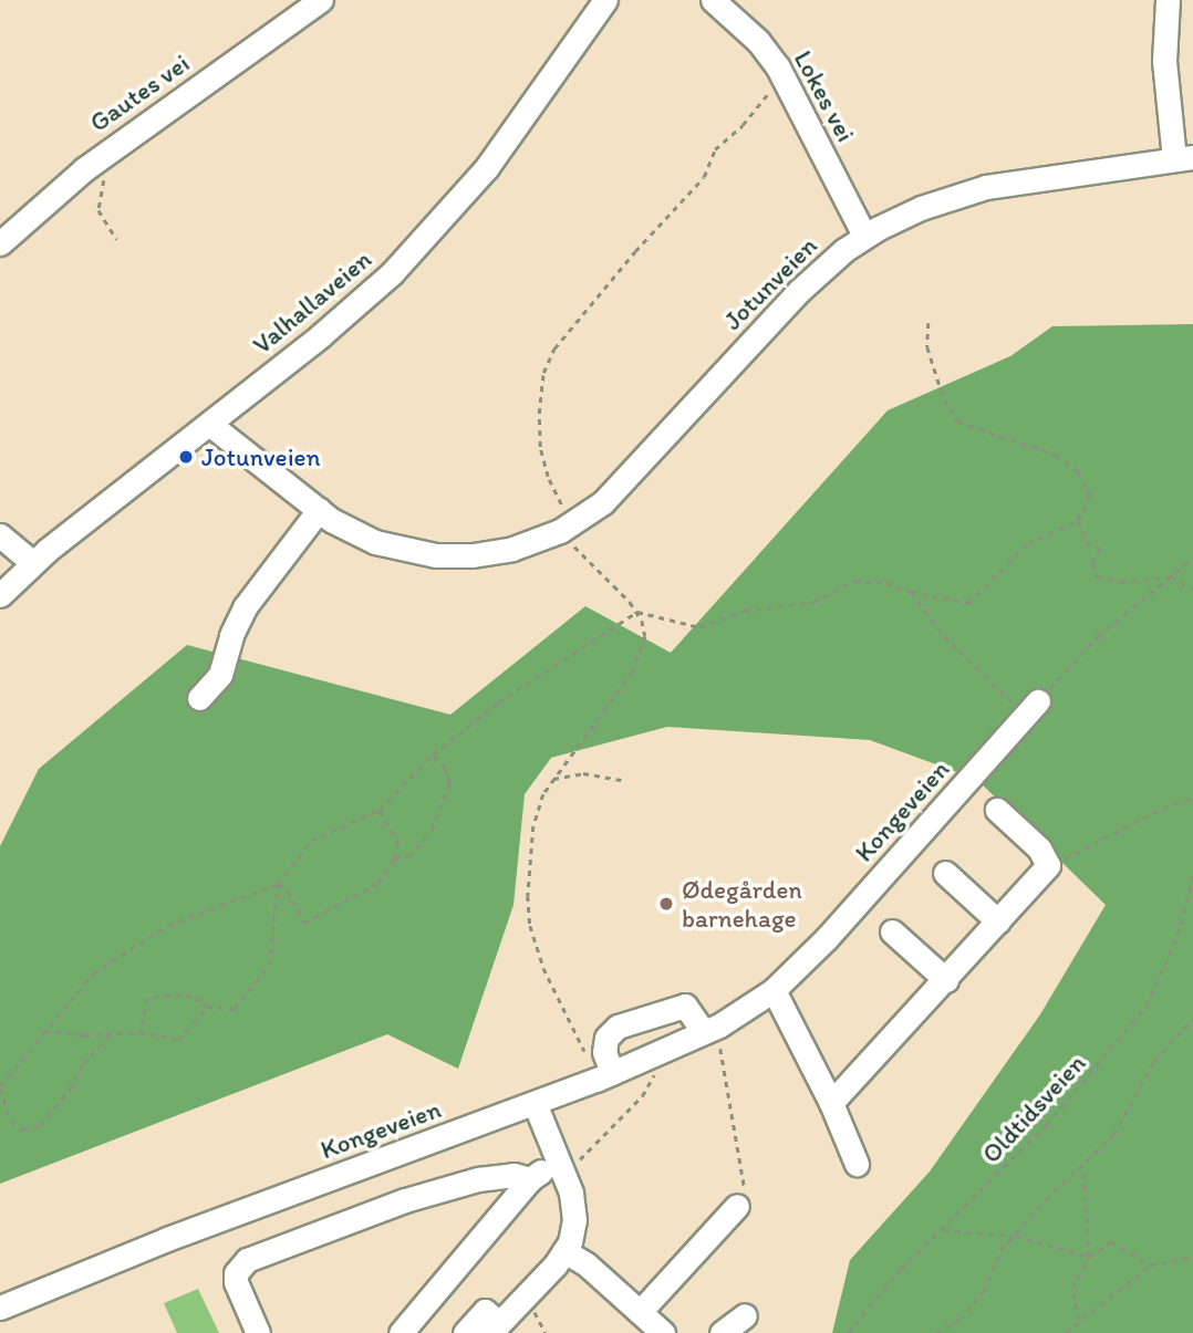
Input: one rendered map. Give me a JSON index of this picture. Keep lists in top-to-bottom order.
{
  "streets": {
    "street": [
      "Gautes vei",
      "Lokes vei",
      "Jotunveien",
      "Valhallaveien",
      "Kongeveien"
    ],
    "path": ["Oldtidsveien"]
  },
  "crossings": [
    ["Lokes vei", "Jotunveien"],
    ["Jotunveien", "Valhallaveien"]
  ],
  "places": ["Jotunveien", "Ødegården barnehage"]
}
